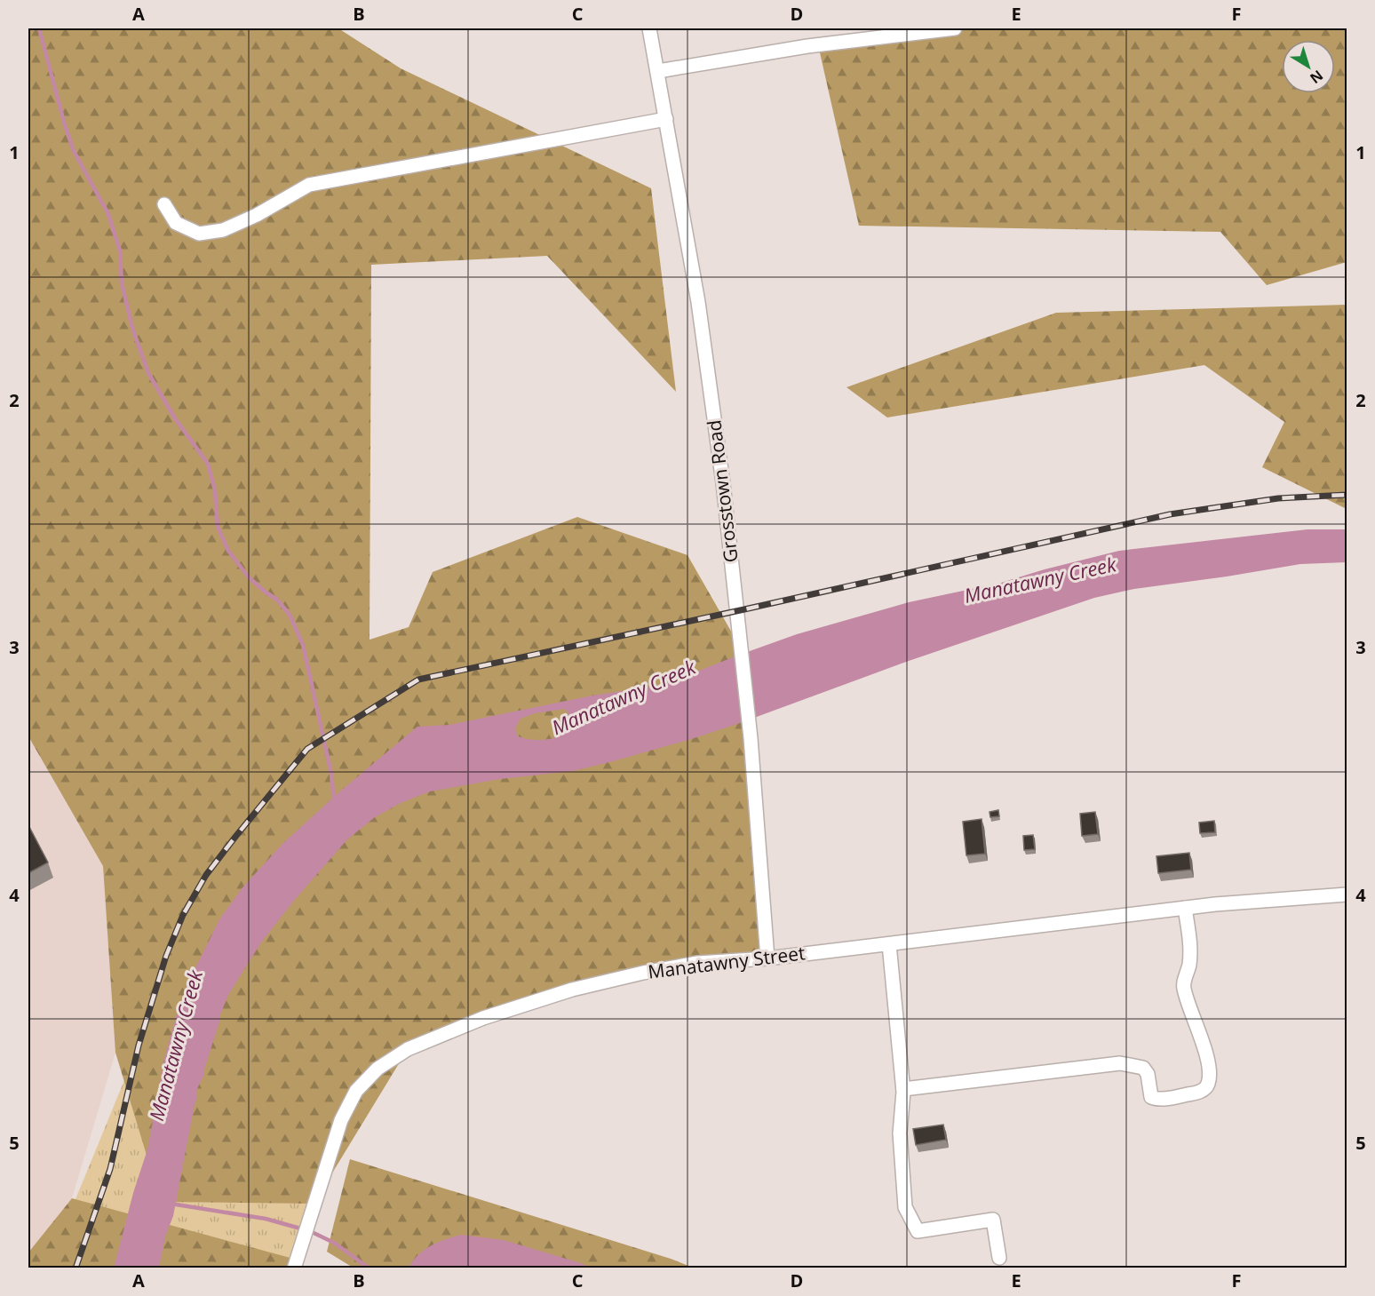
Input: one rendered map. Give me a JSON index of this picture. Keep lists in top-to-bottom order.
{
  "streets": {
    "street": ["Grosstown Road", "Manatawny Street"]
  },
  "crossings": [
    ["Grosstown Road", "Manatawny Street"]
  ],
  "water": ["Manatawny Creek"],
  "north": "bottom right",
  "grid": {
    "columns": [
      "A",
      "B",
      "C",
      "D",
      "E",
      "F"
    ],
    "rows": [
      "1",
      "2",
      "3",
      "4",
      "5"
    ]
  }
}
